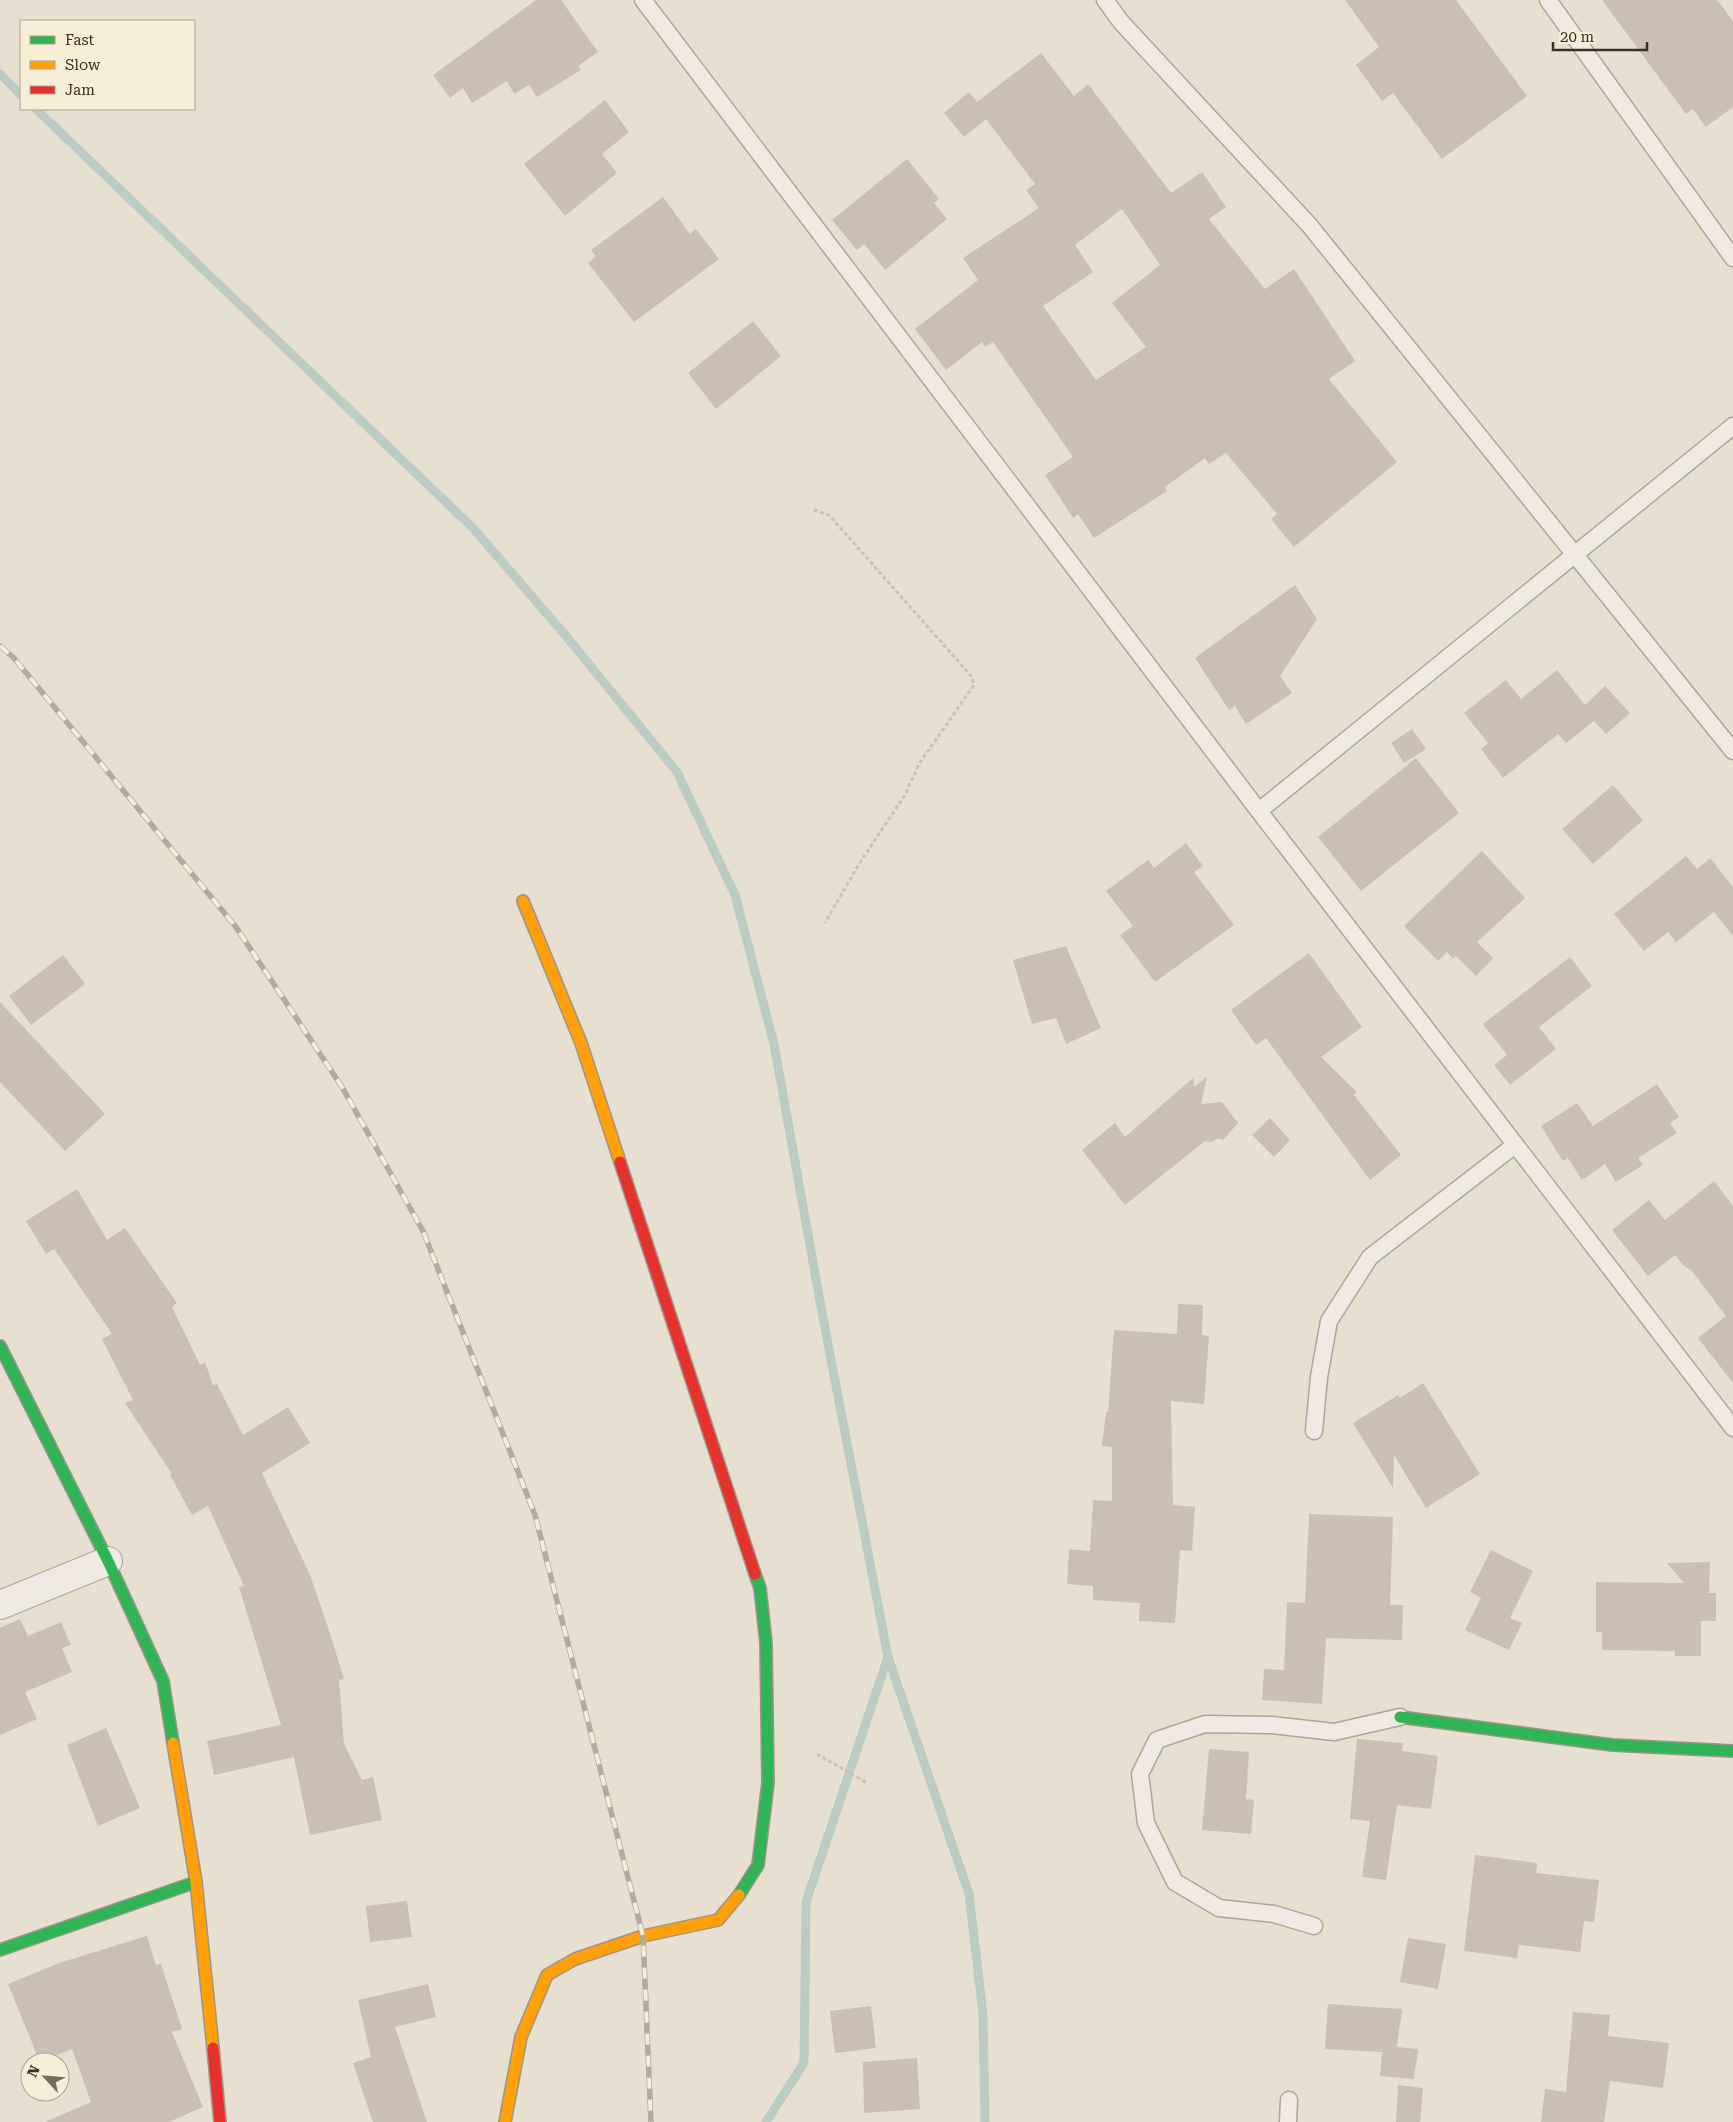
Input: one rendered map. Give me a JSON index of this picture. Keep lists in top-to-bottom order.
{
  "legend": ["Fast", "Slow", "Jam"],
  "scale_bar": "20 m",
  "north": "top left"
}
